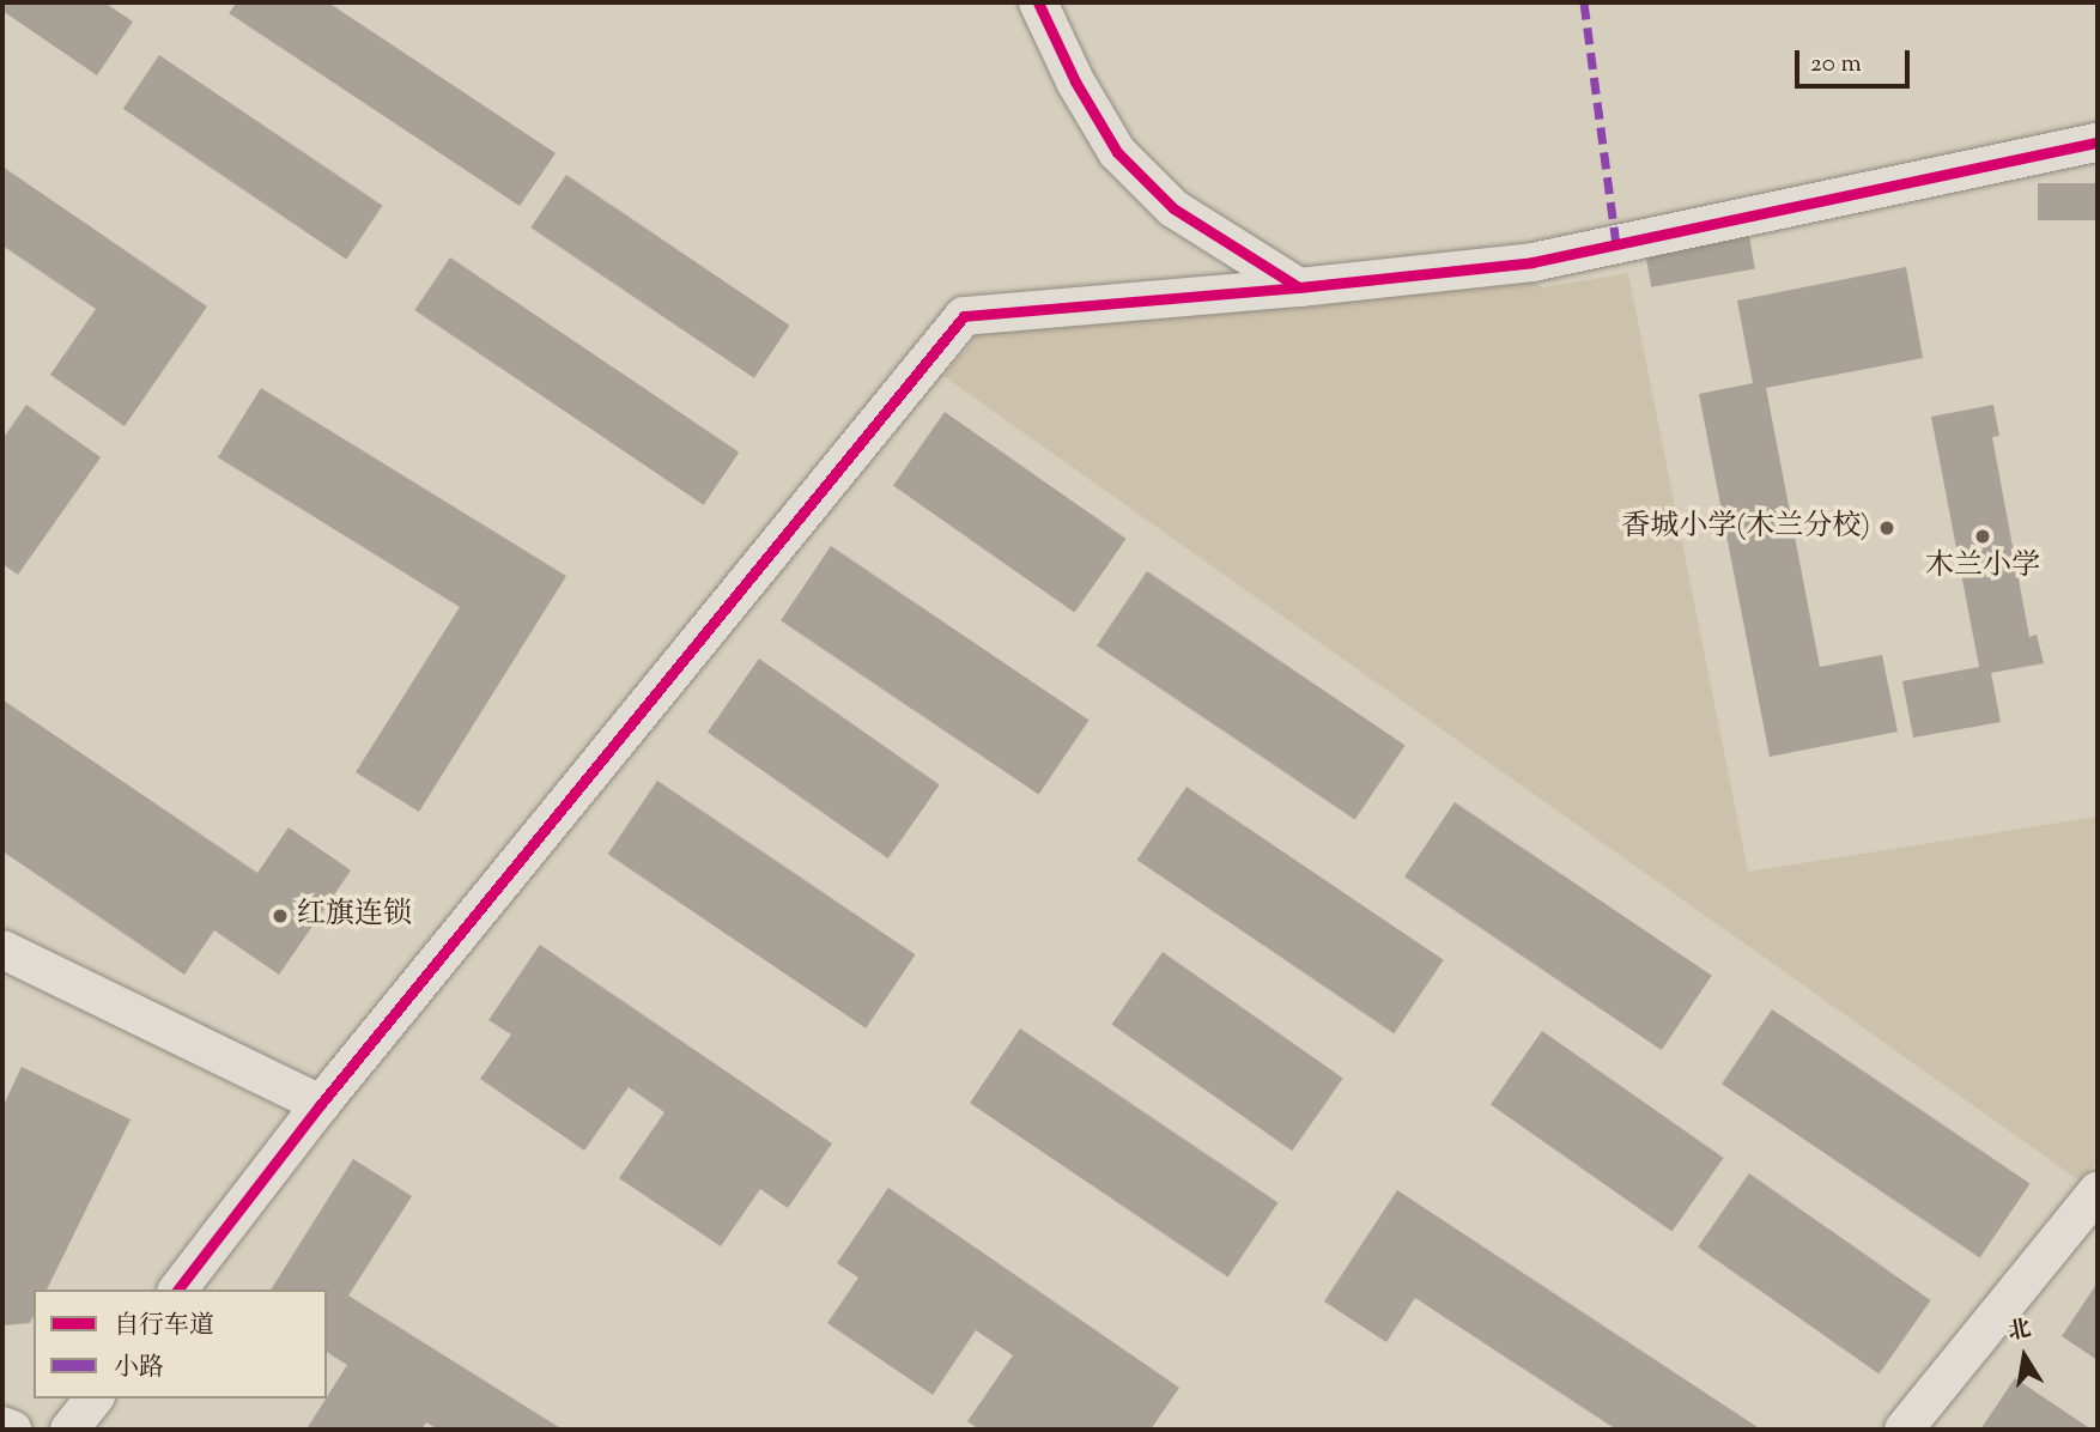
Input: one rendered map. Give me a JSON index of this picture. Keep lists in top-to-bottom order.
{
  "places": ["香城小学(木兰分校)", "木兰小学", "红旗连锁"],
  "legend": ["自行车道", "小路"],
  "scale_bar": "20 m",
  "north": "top"
}
